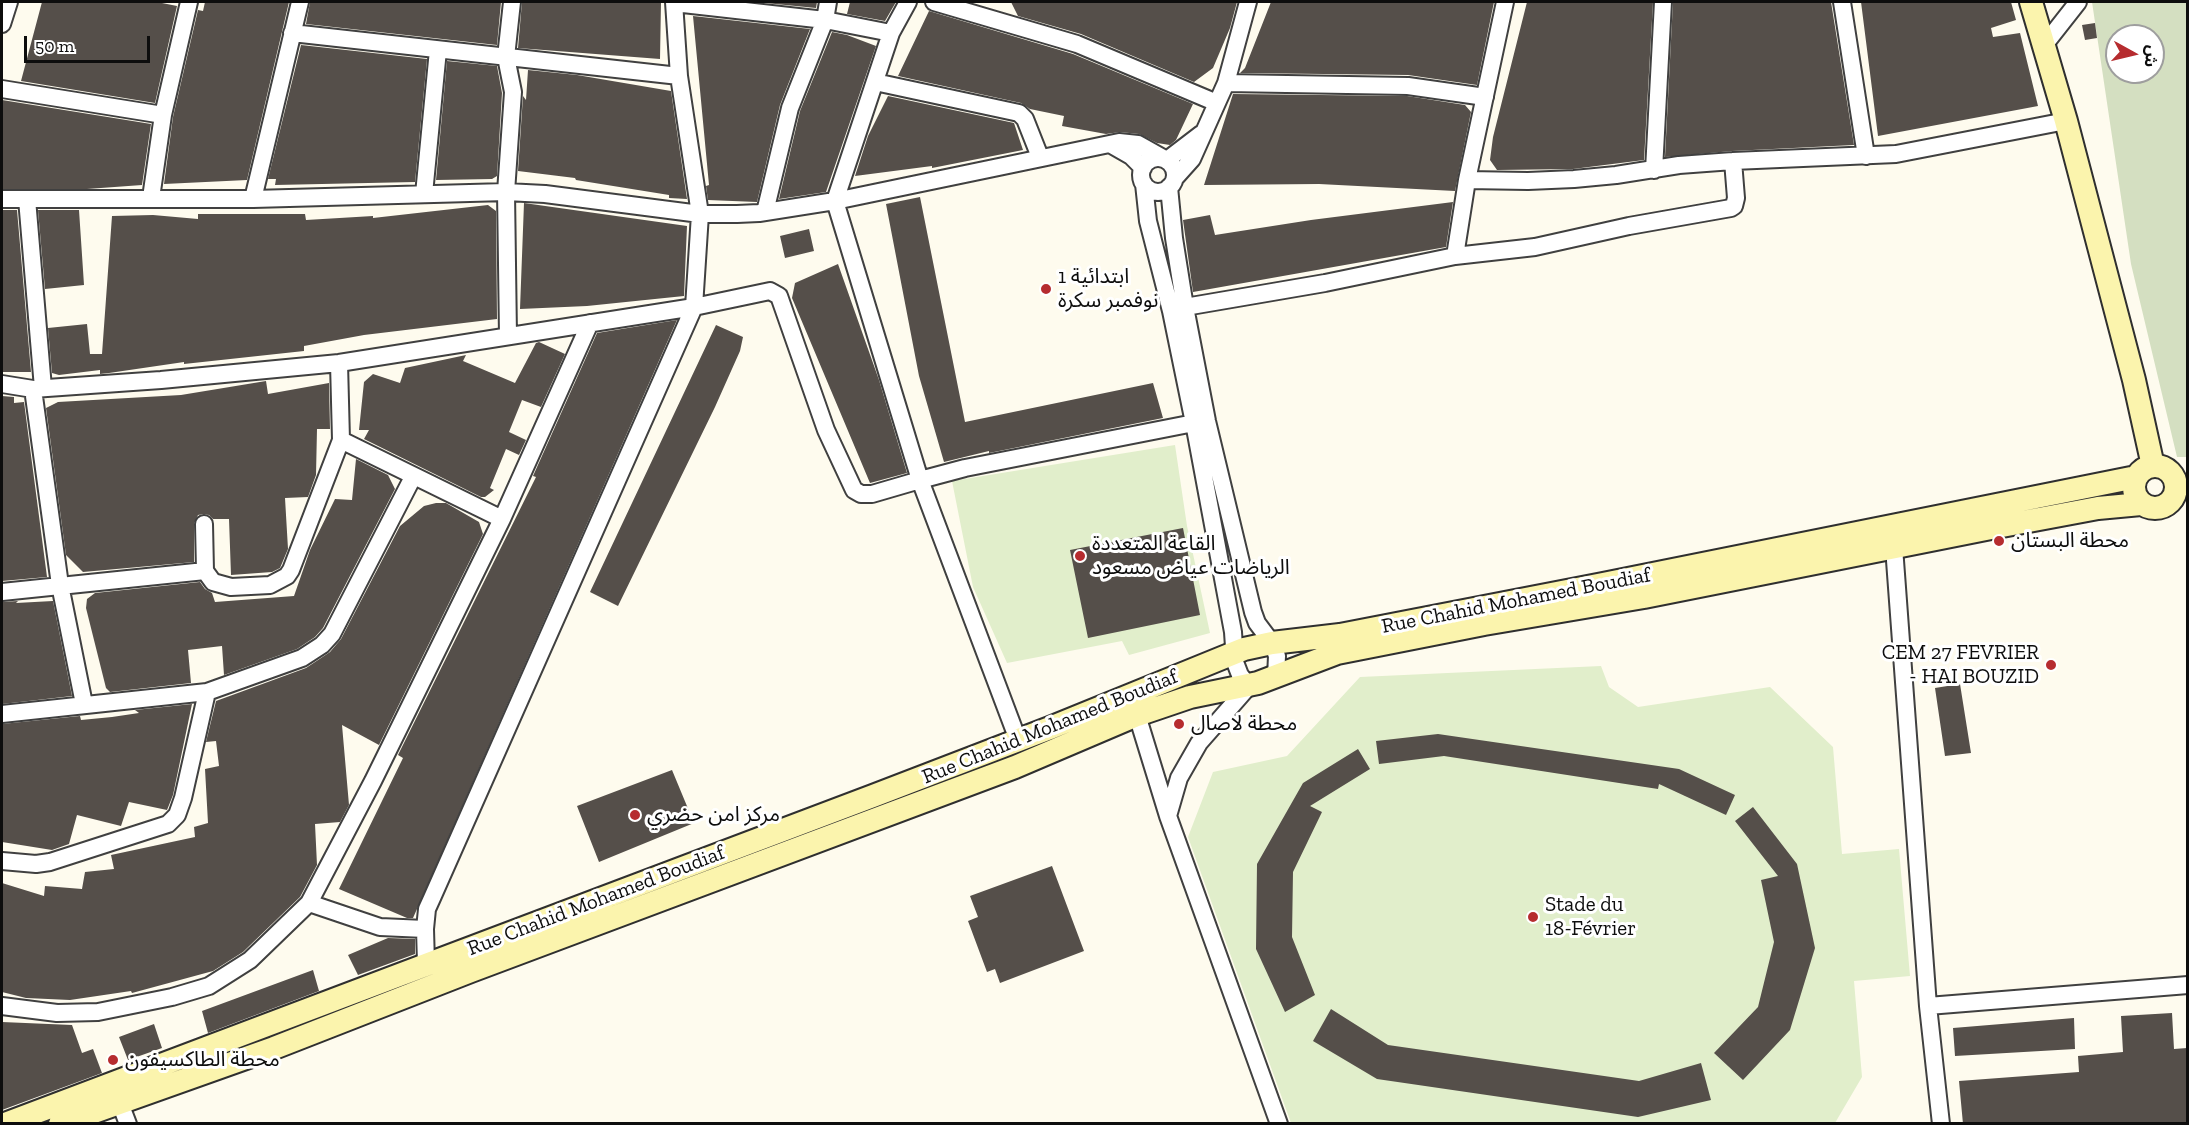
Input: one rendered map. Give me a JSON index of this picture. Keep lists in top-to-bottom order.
{
  "streets": {
    "main road": ["Rue Chahid Mohamed Boudiaf"]
  },
  "places": [
    "ابتدائية 1 نوفمبر سكرة",
    "محطة البستان",
    "القاعة المتعددة الرياضات عياض مسعود",
    "CEM 27 FEVRIER - HAI BOUZID",
    "محطة لاصال",
    "مركز امن حضري",
    "Stade du 18-Février",
    "محطة الطاكسيفون"
  ],
  "scale_bar": "50 m",
  "north": "right"
}
